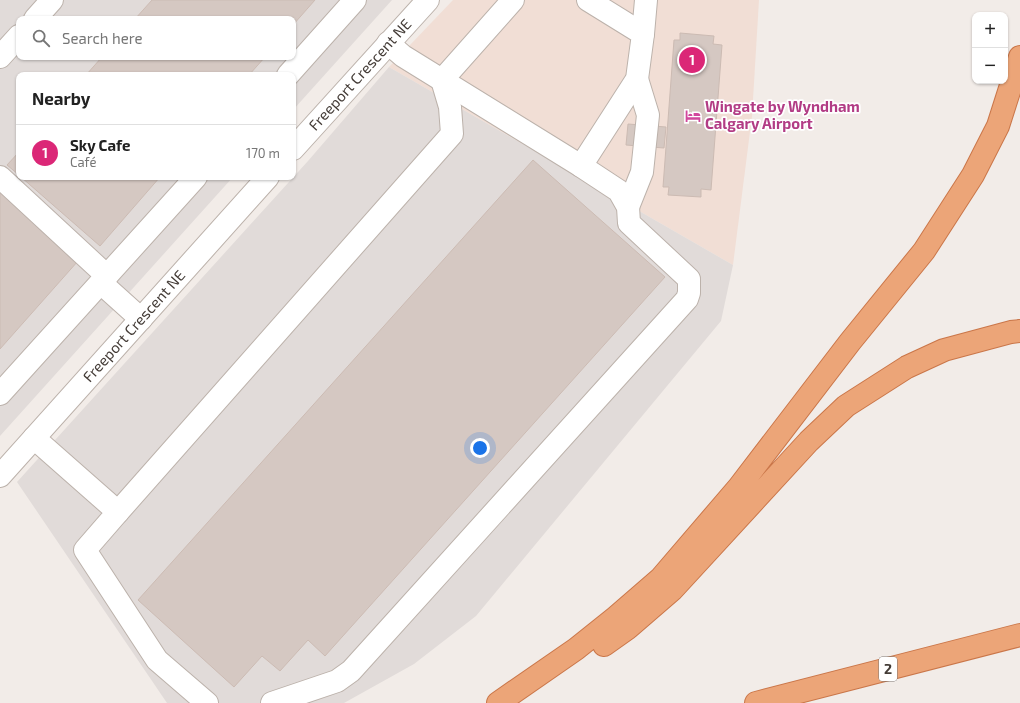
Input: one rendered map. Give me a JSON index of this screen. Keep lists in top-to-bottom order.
{
  "streets": {
    "highway": ["2"],
    "street": ["Freeport Crescent NE"]
  },
  "places": {
    "hotel": ["Wingate by Wyndham Calgary Airport"]
  },
  "page": {
    "map_buttons": ["+", "−"],
    "search": "Search here",
    "pins": "1",
    "heading": "Nearby",
    "list": [
      {
        "mark": "1",
        "name": "Sky Cafe",
        "note": "Café",
        "value": "170 m"
      }
    ]
  }
}
